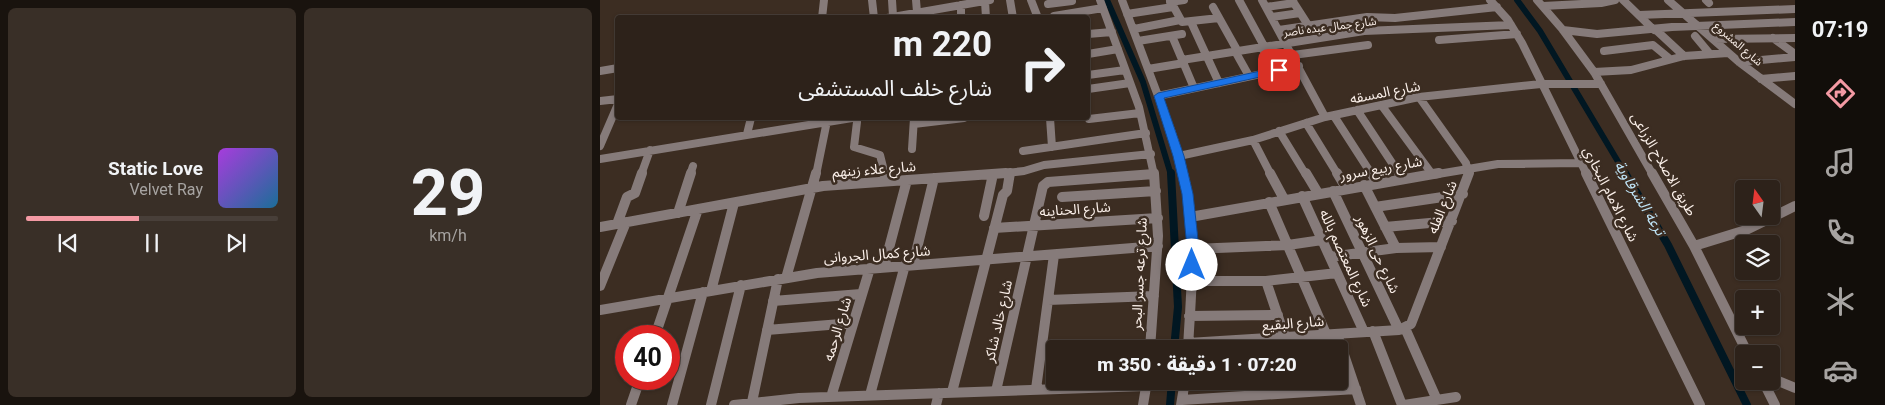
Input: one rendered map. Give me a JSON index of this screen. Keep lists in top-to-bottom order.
{
  "streets": {
    "street": [
      "شارع جمال عبده ناصر",
      "شارع المشروع",
      "شارع المسقه",
      "طريق الاصلاح الزراعى",
      "شارع ربيع سرور",
      "شارع علاء زينهم",
      "شارع الامام البخاري",
      "شارع الفله",
      "شارع الحناينه",
      "شارع كمال الجروانى",
      "شارع حى الزهور",
      "شارع المعتصم بالله",
      "شارع ترعه جسر البحر",
      "شارع خالد شاكر",
      "شارع البقيع",
      "شارع الرحمه"
    ]
  },
  "crossings": [
    ["شارع جمال عبده ناصر", "شارع الامام البخاري"],
    ["شارع المسقه", "طريق الاصلاح الزراعى"],
    ["شارع المسقه", "شارع الامام البخاري"],
    ["شارع المسقه", "شارع الفله"],
    ["شارع ربيع سرور", "شارع الامام البخاري"],
    ["شارع ربيع سرور", "شارع الفله"],
    ["شارع ربيع سرور", "شارع حى الزهور"],
    ["شارع ربيع سرور", "شارع المعتصم بالله"],
    ["شارع علاء زينهم", "شارع ترعه جسر البحر"],
    ["شارع الفله", "شارع حى الزهور"],
    ["شارع الفله", "شارع البقيع"],
    ["شارع الحناينه", "شارع ترعه جسر البحر"],
    ["شارع الحناينه", "شارع خالد شاكر"],
    ["شارع كمال الجروانى", "شارع ترعه جسر البحر"],
    ["شارع كمال الجروانى", "شارع خالد شاكر"],
    ["شارع كمال الجروانى", "شارع الرحمه"],
    ["شارع حى الزهور", "شارع البقيع"],
    ["شارع المعتصم بالله", "شارع البقيع"],
    ["شارع ترعه جسر البحر", "شارع خالد شاكر"]
  ],
  "water": ["ترعة الشرقاوية"],
  "north": "top",
  "page": {
    "tabs": "07:19",
    "tile": ["29", "km/h"],
    "turn": ["220 m", "شارع خلف المستشفى"],
    "song": ["Static Love", "Velvet Ray"],
    "map_buttons": ["+", "−"],
    "limit": "40",
    "trip": "07:20 · 1 دقيقة · 350 m"
  }
}
